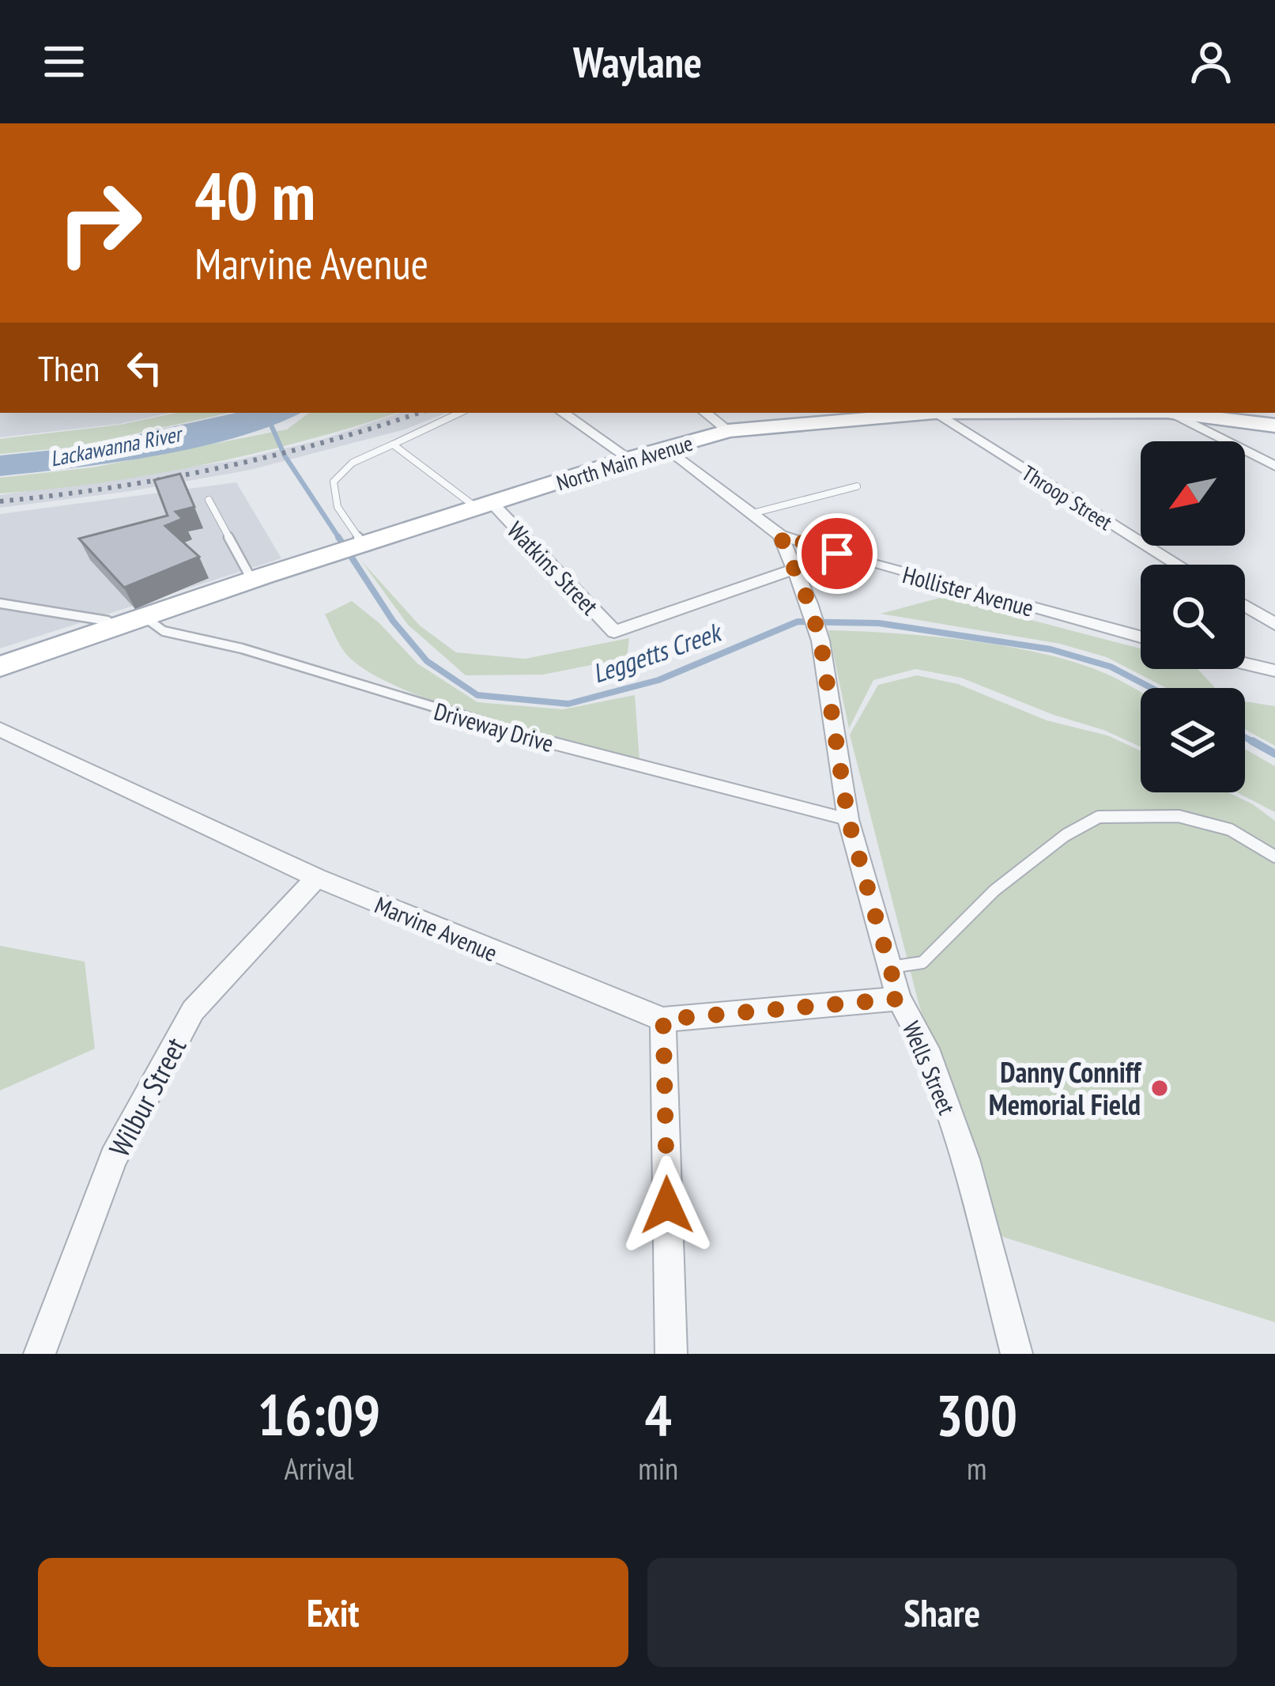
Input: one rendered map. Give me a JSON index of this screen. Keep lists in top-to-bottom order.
{
  "streets": {
    "main road": ["North Main Avenue"],
    "street": [
      "Throop Street",
      "Watkins Street",
      "Hollister Avenue",
      "Marvine Avenue",
      "Wells Street",
      "Wilbur Street"
    ],
    "lane": ["Driveway Drive"]
  },
  "crossings": [
    ["North Main Avenue", "Watkins Street"],
    ["North Main Avenue", "Driveway Drive"],
    ["Watkins Street", "Wells Street"],
    ["Hollister Avenue", "Wells Street"],
    ["Driveway Drive", "Wells Street"],
    ["Marvine Avenue", "Wells Street"],
    ["Marvine Avenue", "Wilbur Street"]
  ],
  "water": ["Lackawanna River", "Leggetts Creek"],
  "places": ["Danny Conniff Memorial Field"],
  "north": "bottom left",
  "page": {
    "header": "Waylane",
    "turn": ["40 m", "Marvine Avenue"],
    "then": "Then",
    "eta": [
      "16:09",
      "Arrival",
      "4",
      "min",
      "300",
      "m"
    ],
    "buttons": ["Exit", "Share"]
  }
}
